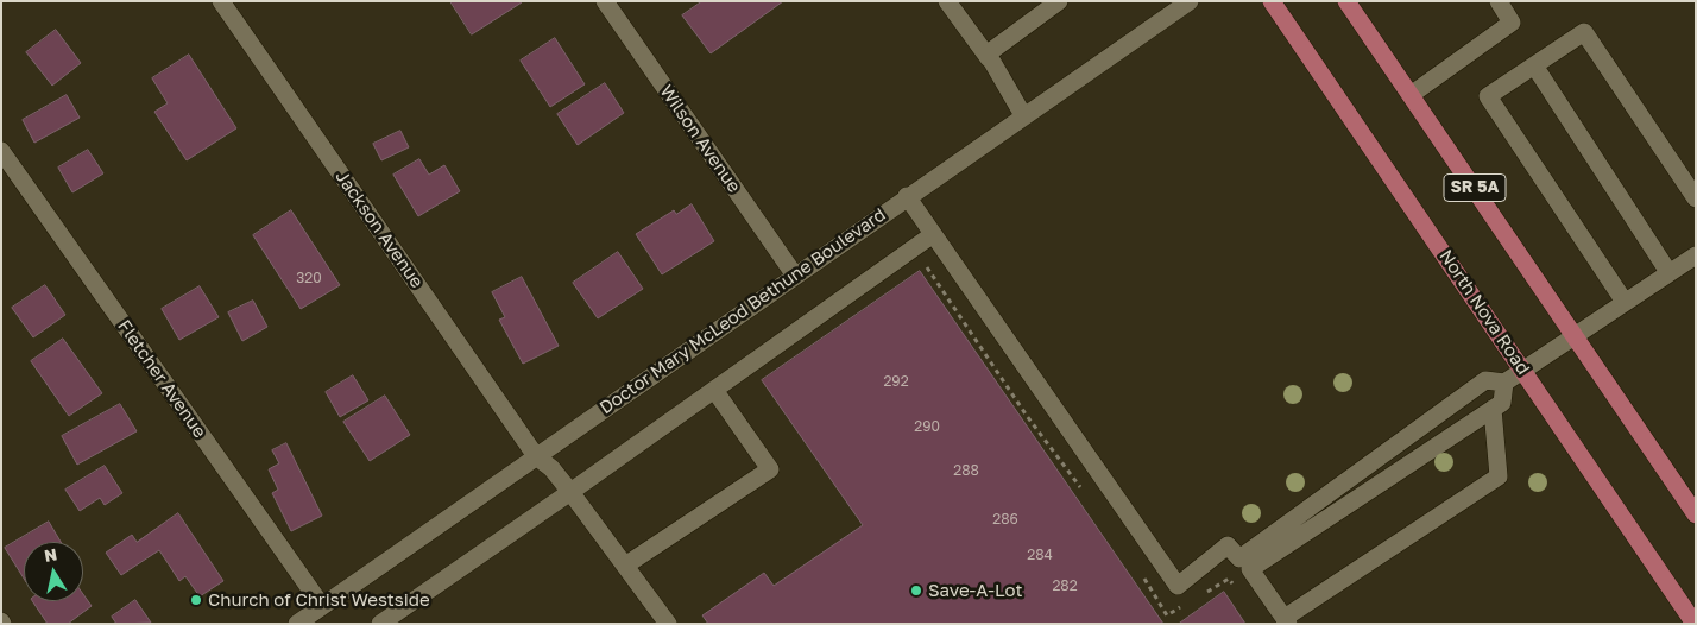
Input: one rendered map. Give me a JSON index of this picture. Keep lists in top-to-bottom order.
{
  "streets": {
    "main road": ["SR 5A", "North Nova Road"],
    "street": [
      "Wilson Avenue",
      "Jackson Avenue",
      "Doctor Mary McLeod Bethune Boulevard",
      "Fletcher Avenue"
    ]
  },
  "crossings": [
    ["Wilson Avenue", "Doctor Mary McLeod Bethune Boulevard"],
    ["Jackson Avenue", "Doctor Mary McLeod Bethune Boulevard"],
    ["Doctor Mary McLeod Bethune Boulevard", "Fletcher Avenue"]
  ],
  "places": ["Save-A-Lot", "Church of Christ Westside"],
  "house_numbers": [
    "320",
    "292",
    "290",
    "288",
    "286",
    "284",
    "282"
  ],
  "north": "top"
}
